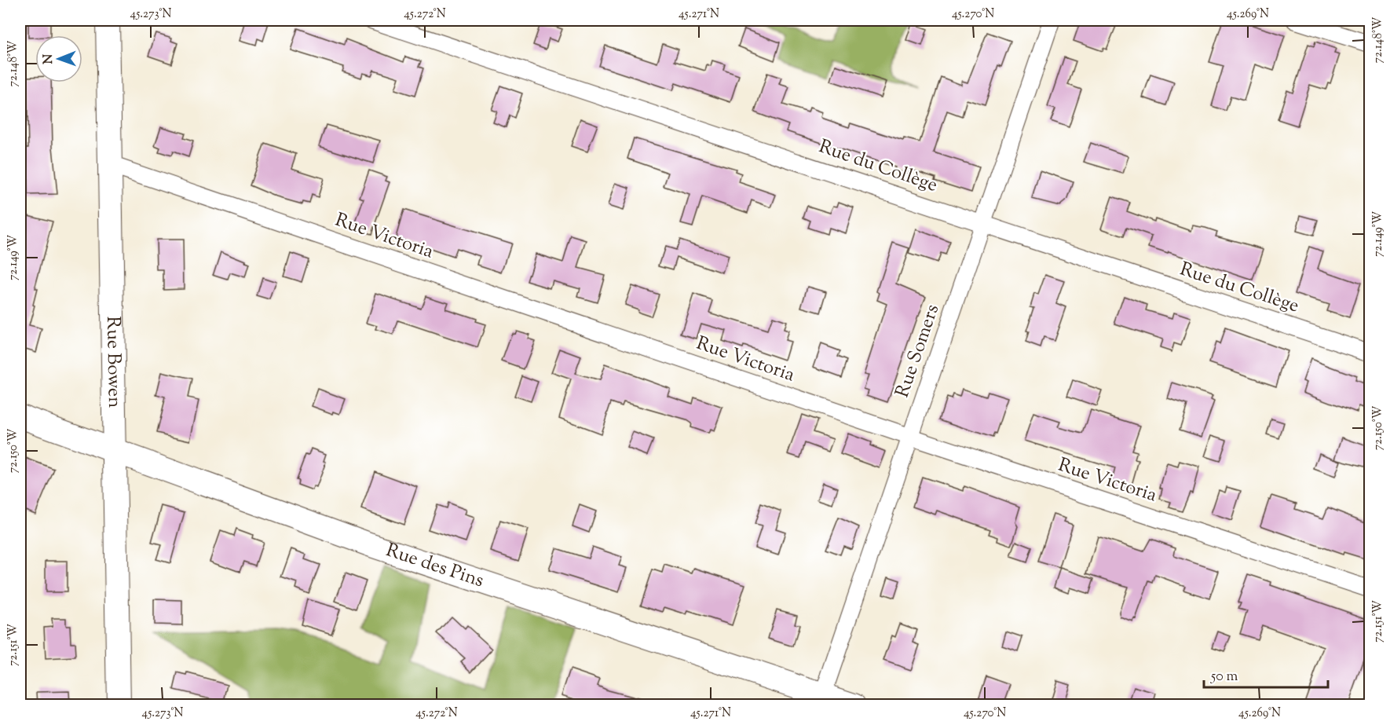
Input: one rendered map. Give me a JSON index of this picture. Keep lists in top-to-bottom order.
{
  "streets": {
    "street": [
      "Rue du Collège",
      "Rue Victoria",
      "Rue Somers",
      "Rue Bowen",
      "Rue des Pins"
    ]
  },
  "crossings": [
    ["Rue du Collège", "Rue Somers"],
    ["Rue Victoria", "Rue Somers"],
    ["Rue Victoria", "Rue Bowen"],
    ["Rue Somers", "Rue des Pins"],
    ["Rue Bowen", "Rue des Pins"]
  ],
  "scale_bar": "50 m",
  "north": "left",
  "coordinates": [
    "45.273°N",
    "45.272°N",
    "45.271°N",
    "45.270°N",
    "45.269°N",
    "72.148°W",
    "72.149°W",
    "72.150°W",
    "72.151°W"
  ]
}
